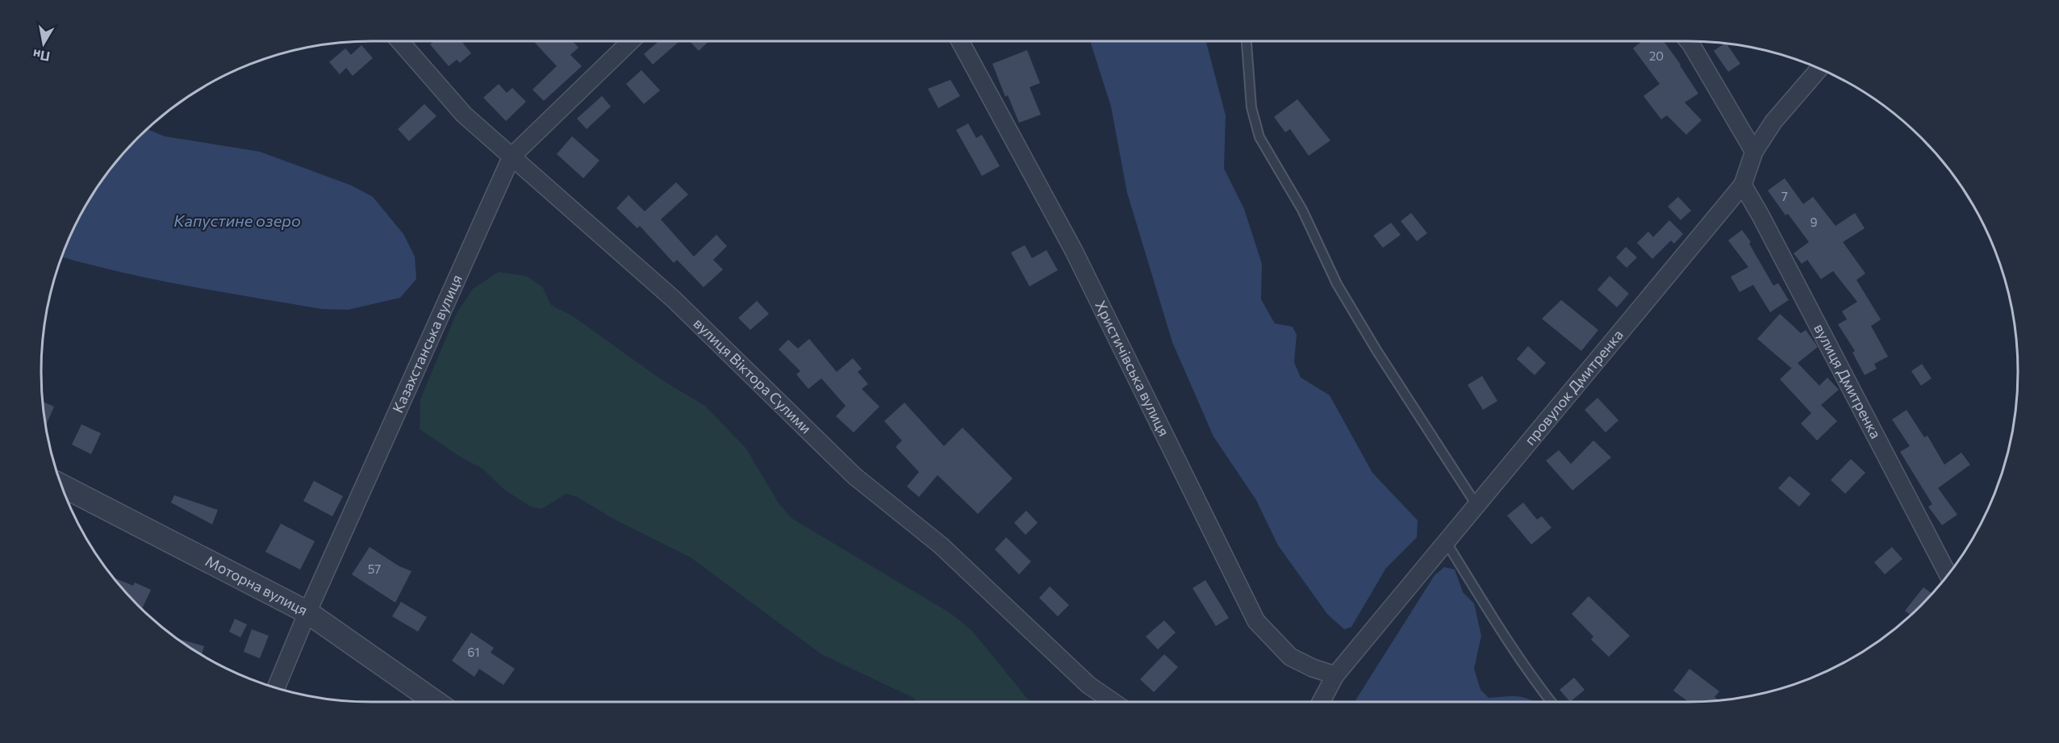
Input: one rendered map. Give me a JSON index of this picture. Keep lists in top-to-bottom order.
{
  "streets": {
    "street": [
      "Казахстанська вулиця",
      "Христичівська вулиця",
      "вулиця Віктора Сулими",
      "вулиця Дмитренка",
      "провулок Дмитренка",
      "Моторна вулиця"
    ]
  },
  "crossings": [
    ["Казахстанська вулиця", "вулиця Віктора Сулими"],
    ["Казахстанська вулиця", "Моторна вулиця"],
    ["Христичівська вулиця", "провулок Дмитренка"],
    ["вулиця Дмитренка", "провулок Дмитренка"]
  ],
  "water": ["Капустине озеро"],
  "house_numbers": [
    "20",
    "7",
    "9",
    "57",
    "61"
  ],
  "north": "bottom"
}
